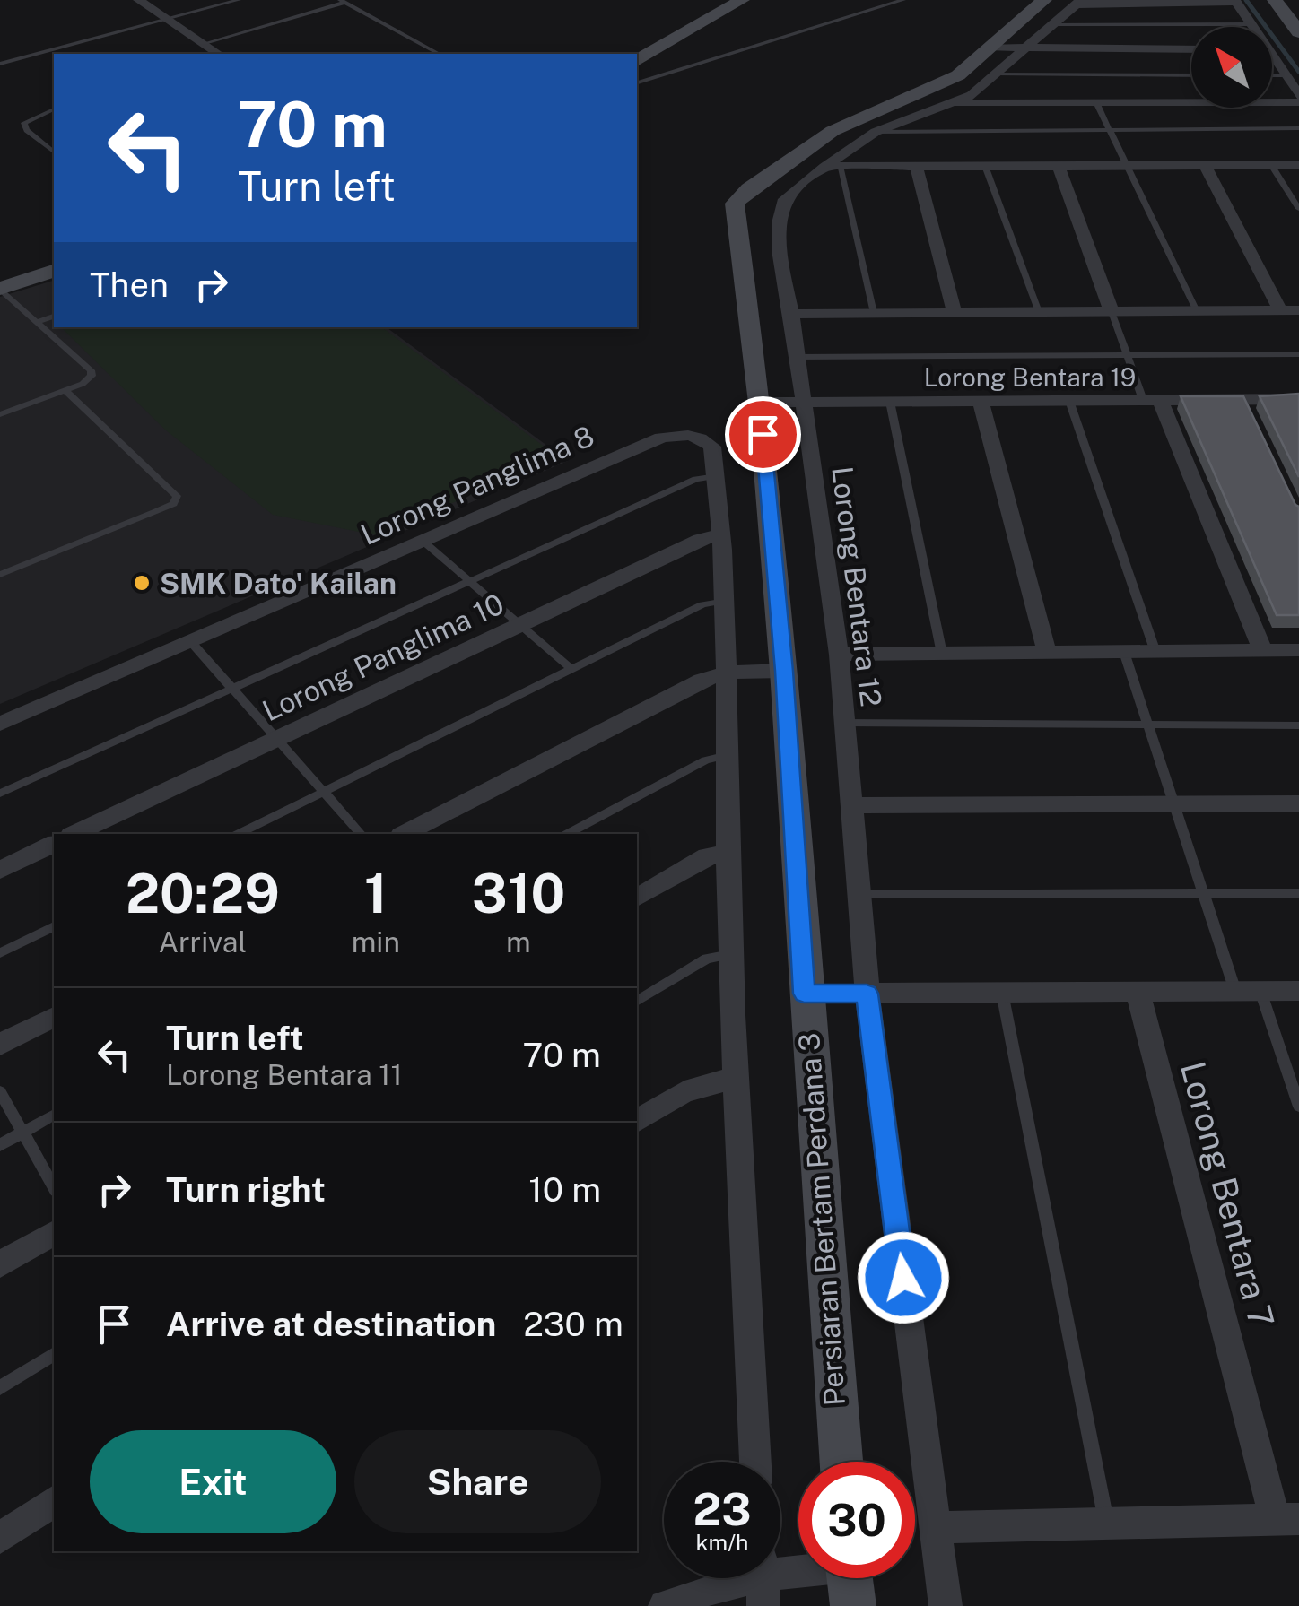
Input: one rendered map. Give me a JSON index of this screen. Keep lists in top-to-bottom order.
{
  "streets": {
    "street": [
      "Lorong Bentara 19",
      "Lorong Panglima 8",
      "Lorong Bentara 12",
      "Lorong Panglima 10",
      "Lorong Bentara 7",
      "Persiaran Bertam Perdana 3"
    ]
  },
  "crossings": [
    ["Lorong Bentara 19", "Lorong Bentara 12"],
    ["Lorong Bentara 19", "Persiaran Bertam Perdana 3"]
  ],
  "places": ["SMK Dato' Kailan"],
  "north": "top left",
  "page": {
    "turn": ["70 m", "Turn left"],
    "then": "Then",
    "eta": [
      "20:29",
      "Arrival",
      "1",
      "min",
      "310",
      "m"
    ],
    "list": [
      {
        "name": "Turn left",
        "note": "Lorong Bentara 11",
        "value": "70 m"
      },
      {
        "name": "Turn right",
        "value": "10 m"
      },
      {
        "name": "Arrive at destination",
        "value": "230 m"
      }
    ],
    "buttons": ["Exit", "Share"],
    "speed": "23 km/h",
    "limit": "30"
  }
}
